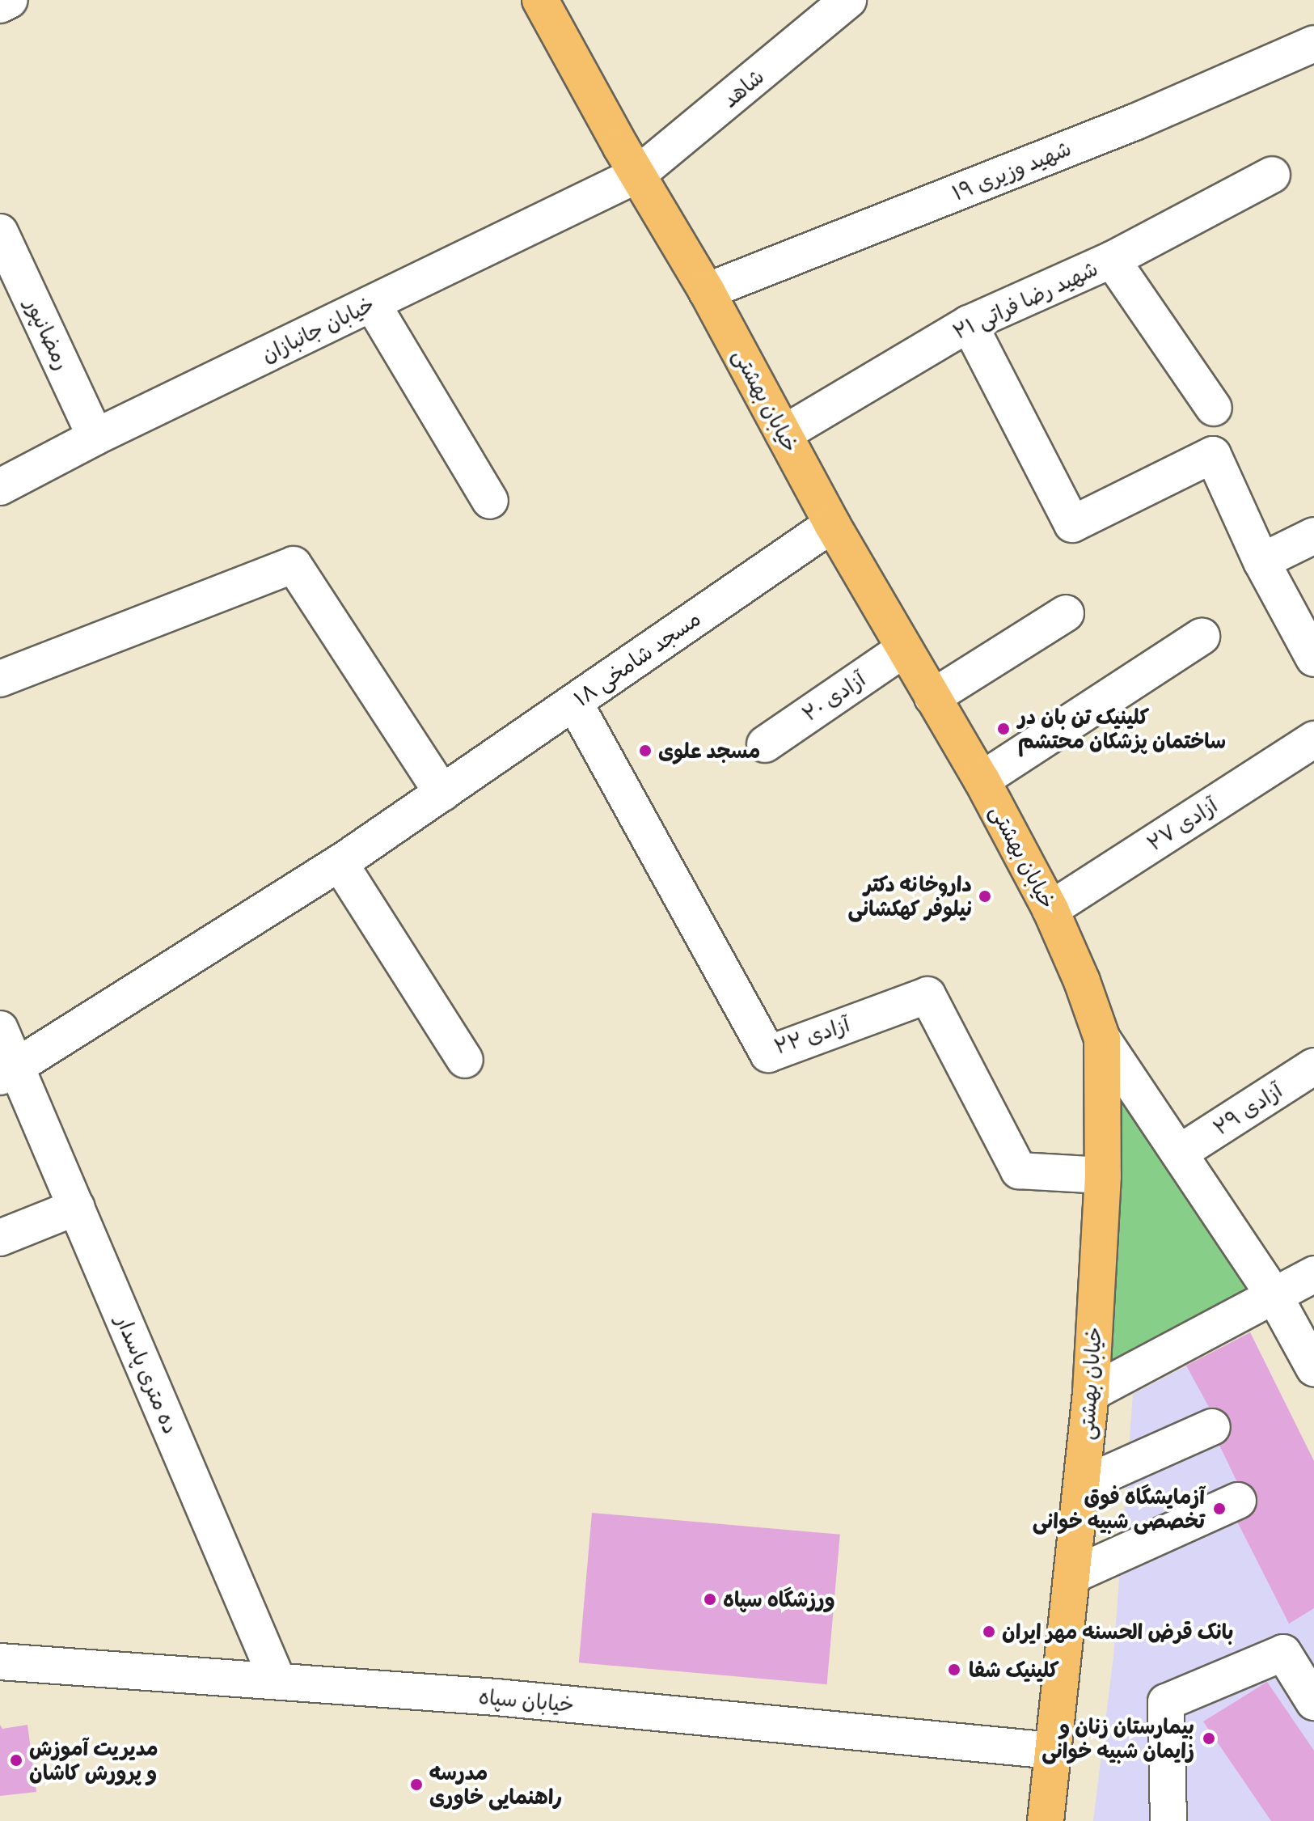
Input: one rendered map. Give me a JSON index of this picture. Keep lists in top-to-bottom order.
{
  "streets": {
    "main road": ["خیابان بهشتی"],
    "street": [
      "شاهد",
      "شهید وزیری ۱۹",
      "شهید رضا فراتی ۲۱",
      "خیابان جانبازان",
      "رمضانپور",
      "مسجد شامخی ۱۸",
      "آزادی ۲۰",
      "آزادی ۲۷",
      "آزادی ۲۲",
      "آزادی ۲۹",
      "ده متری پاسدار",
      "خیابان سپاه"
    ]
  },
  "crossings": [
    ["شاهد", "خیابان جانبازان"],
    ["شاهد", "خیابان بهشتی"],
    ["شهید وزیری ۱۹", "خیابان بهشتی"],
    ["شهید رضا فراتی ۲۱", "خیابان بهشتی"],
    ["خیابان جانبازان", "رمضانپور"],
    ["خیابان جانبازان", "خیابان بهشتی"],
    ["خیابان بهشتی", "مسجد شامخی ۱۸"],
    ["خیابان بهشتی", "آزادی ۲۰"],
    ["خیابان بهشتی", "آزادی ۲۷"],
    ["خیابان بهشتی", "آزادی ۲۲"],
    ["خیابان بهشتی", "خیابان سپاه"],
    ["مسجد شامخی ۱۸", "آزادی ۲۲"],
    ["مسجد شامخی ۱۸", "ده متری پاسدار"],
    ["ده متری پاسدار", "خیابان سپاه"]
  ],
  "places": [
    "کلینیک تن بان در ساختمان پزشکان محتشم",
    "مسجد علوی",
    "داروخانه دکتر نیلوفر کهکشانی",
    "آزمایشگاه فوق تخصصی شبیه خوانی",
    "ورزشگاه سپاه",
    "بانک قرض الحسنه مهر ایران",
    "کلینیک شفا",
    "بیمارستان زنان و زایمان شبیه خوانی",
    "مدیریت آموزش و پرورش کاشان",
    "مدرسه راهنمایی خاوری"
  ]
}
